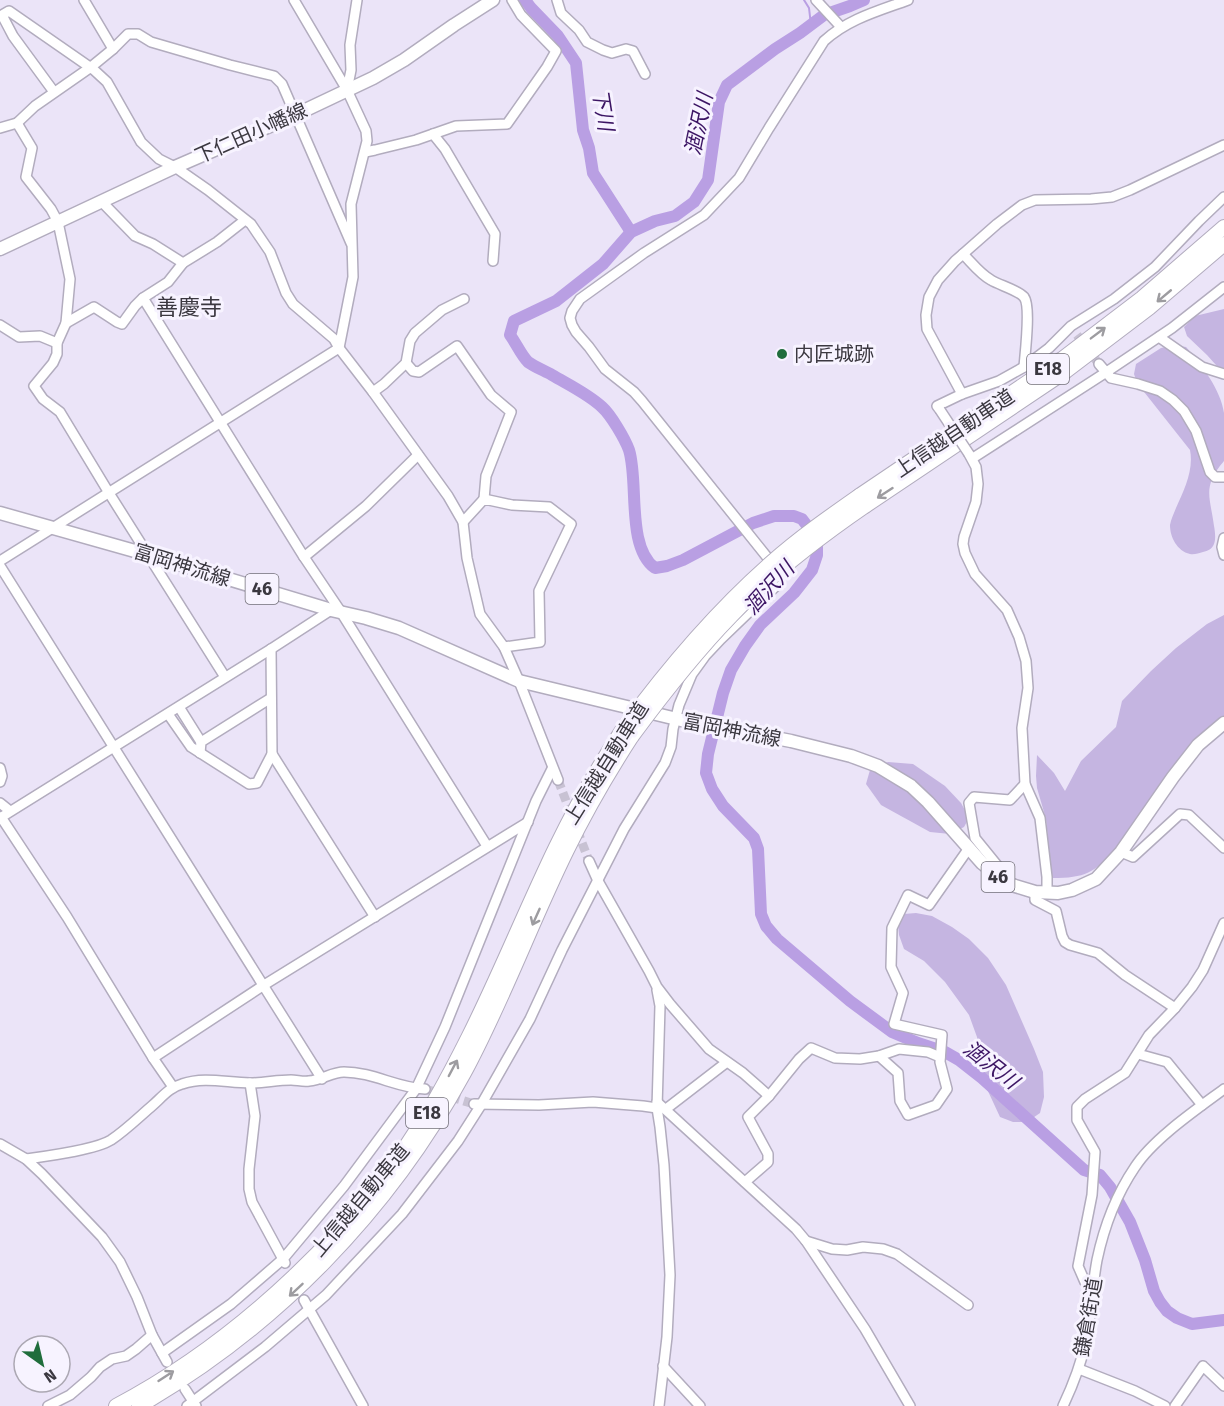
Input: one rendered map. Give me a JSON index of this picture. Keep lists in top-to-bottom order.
{
  "streets": {
    "highway": ["E18", "上信越自動車道"],
    "main road": ["下仁田小幡線", "富岡神流線", "46"],
    "street": ["鎌倉街道"]
  },
  "districts": ["善慶寺"],
  "water": ["下川", "涸沢川"],
  "places": ["内匠城跡"],
  "north": "bottom right"
}
